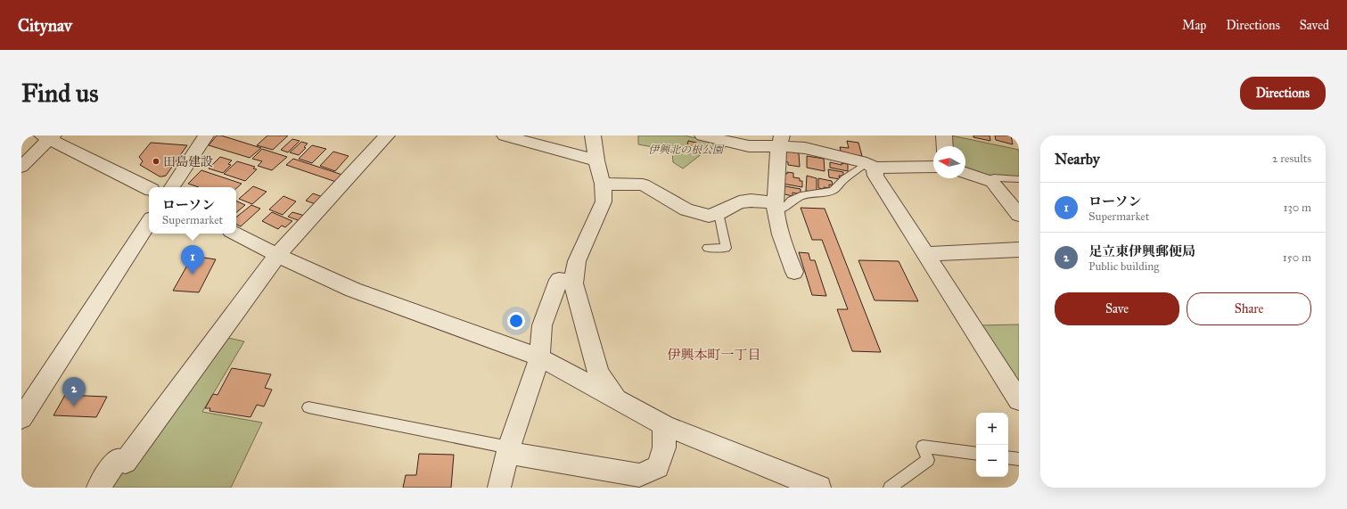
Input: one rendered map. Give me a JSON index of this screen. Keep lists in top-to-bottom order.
{
  "districts": ["伊興本町一丁目"],
  "parks": ["伊興北の根公園"],
  "places": ["田島建設"],
  "north": "left",
  "page": {
    "header": "Citynav",
    "nav": ["Map", "Directions", "Saved"],
    "buttons": [
      "Directions",
      ["Save", "Share"]
    ],
    "title": "Find us",
    "heading": ["Nearby", "2 results"],
    "list": [
      {
        "mark": "1",
        "name": "ローソン",
        "note": "Supermarket",
        "value": "130 m"
      },
      {
        "mark": "2",
        "name": "足立東伊興郵便局",
        "note": "Public building",
        "value": "150 m"
      }
    ],
    "popup": ["ローソン", "Supermarket"],
    "pins": ["1", "2"],
    "map_buttons": ["+", "−"]
  }
}
